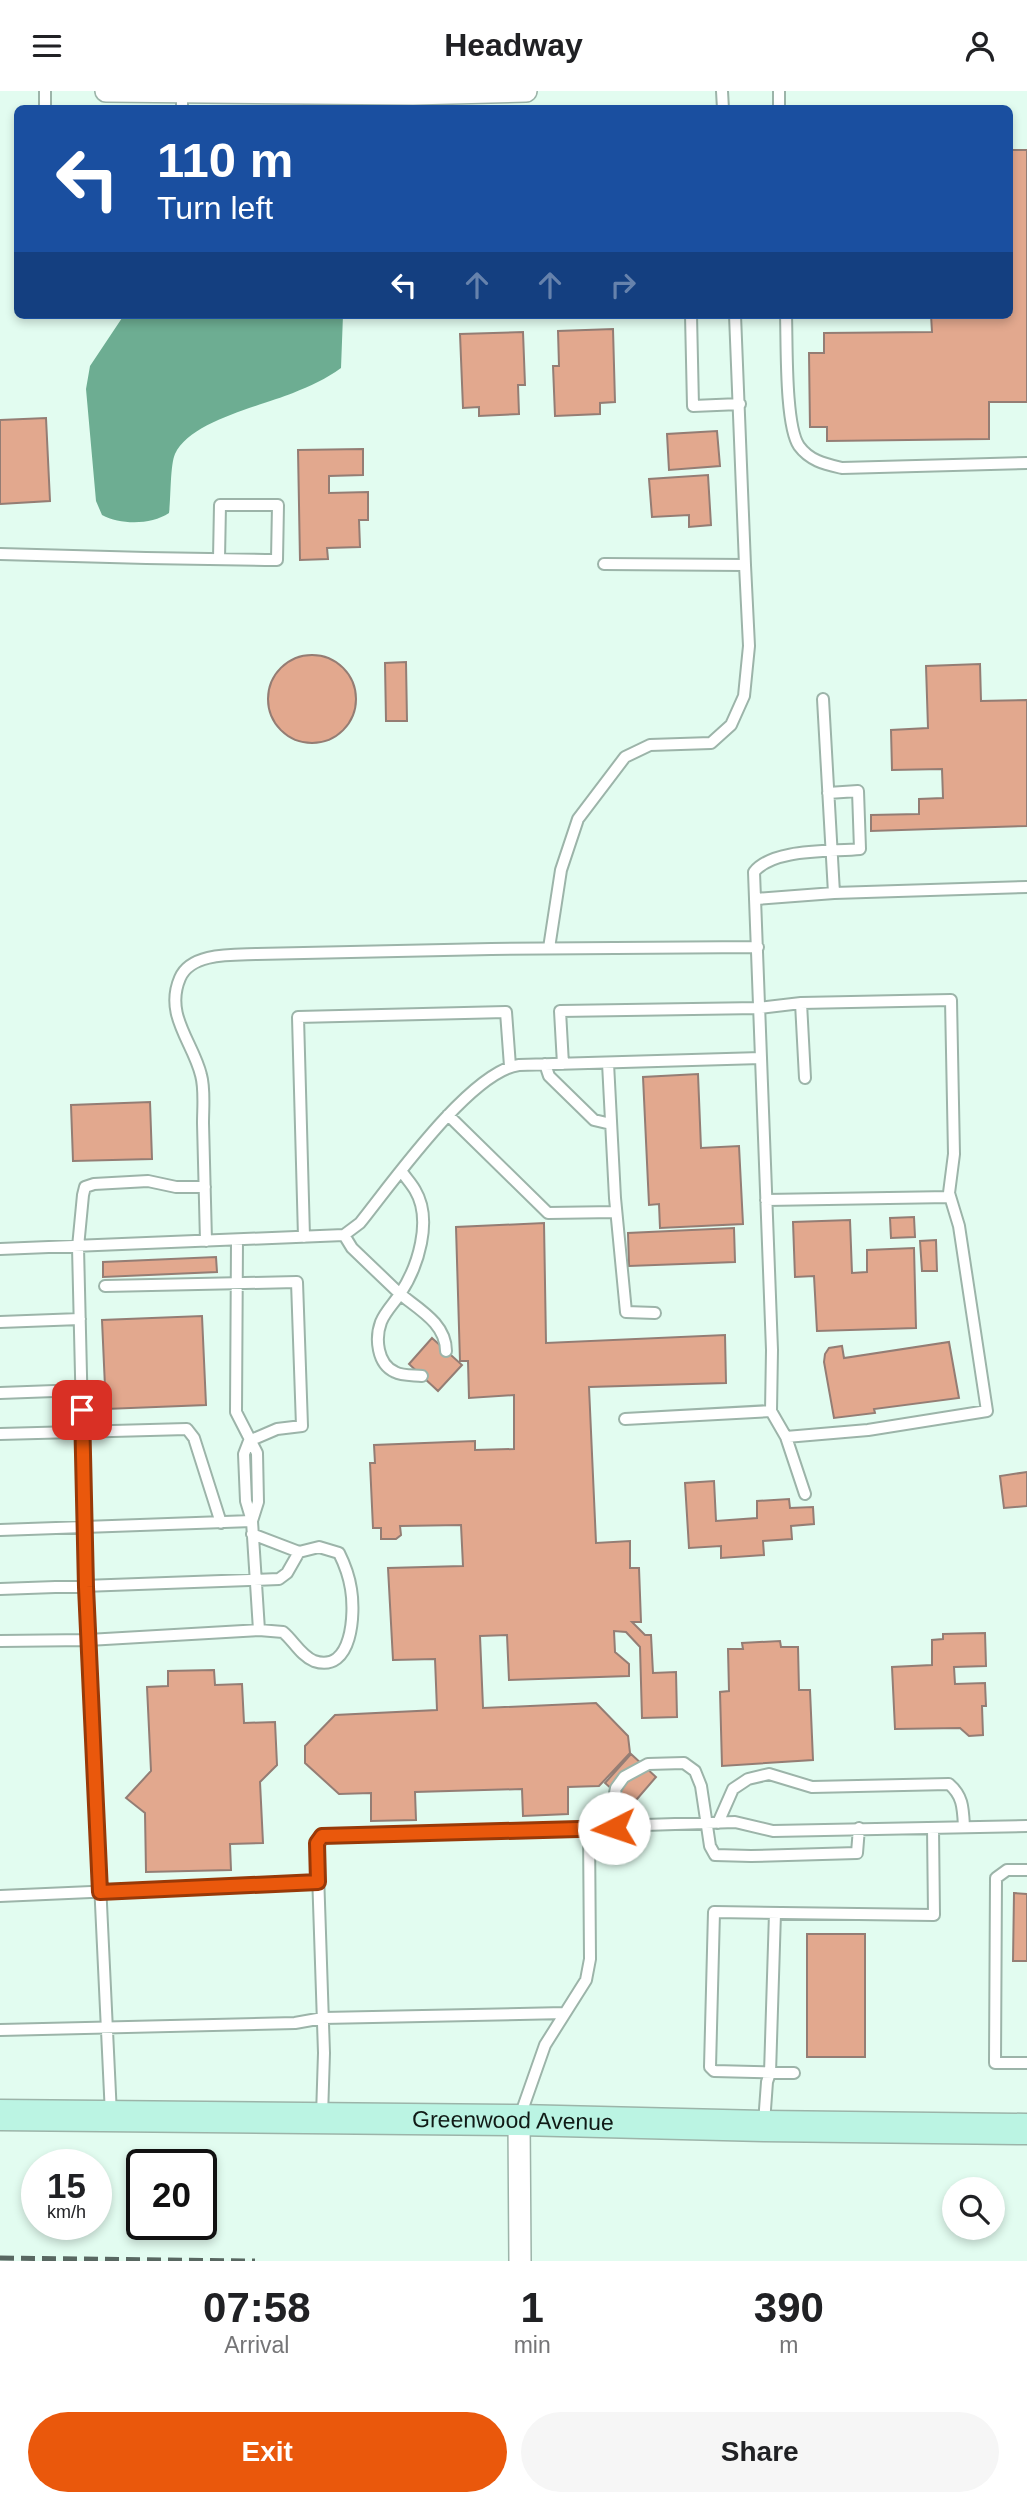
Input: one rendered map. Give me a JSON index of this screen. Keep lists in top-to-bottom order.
{
  "streets": {
    "main road": ["Greenwood Avenue"]
  },
  "page": {
    "header": "Headway",
    "turn": ["110 m", "Turn left"],
    "speed": "15 km/h",
    "limit": "20",
    "eta": [
      "07:58",
      "Arrival",
      "1",
      "min",
      "390",
      "m"
    ],
    "buttons": ["Exit", "Share"]
  }
}
